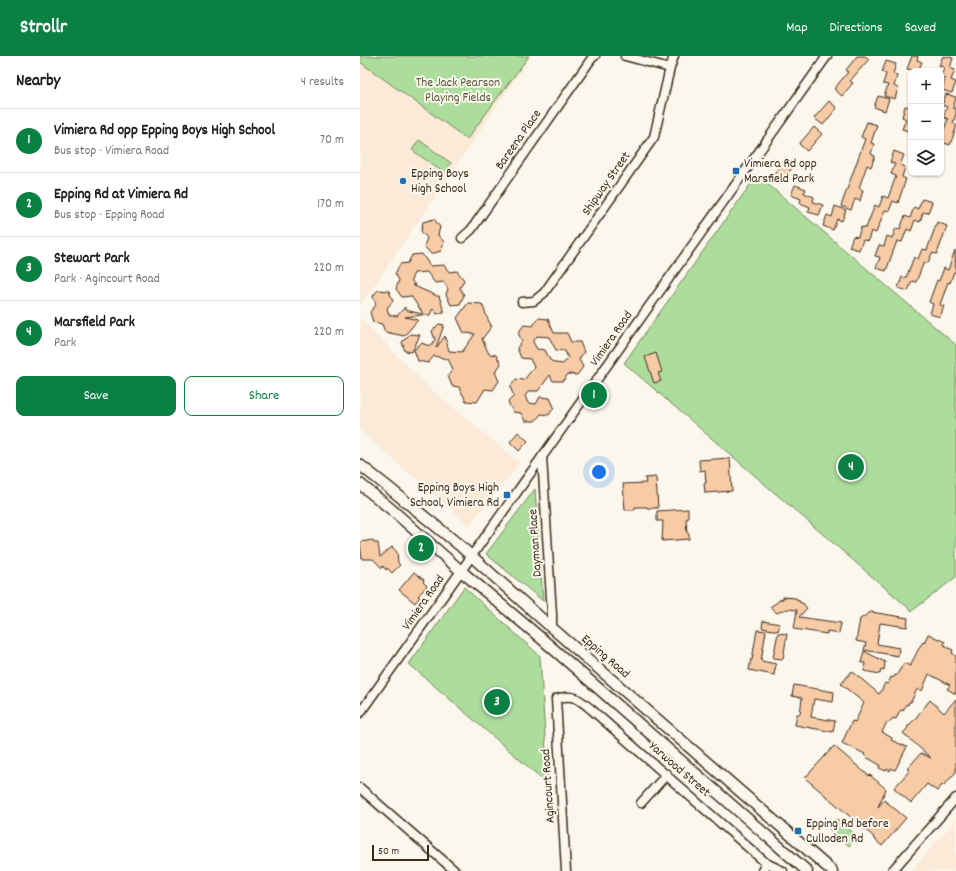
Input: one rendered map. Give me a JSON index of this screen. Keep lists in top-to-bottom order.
{
  "streets": {
    "main road": ["Epping Road"],
    "street": [
      "Bareena Place",
      "Shipway Street",
      "Vimiera Road",
      "Dayman Place",
      "Yarwood Street",
      "Agincourt Road"
    ]
  },
  "crossings": [
    ["Vimiera Road", "Dayman Place"],
    ["Vimiera Road", "Epping Road"],
    ["Dayman Place", "Epping Road"],
    ["Yarwood Street", "Agincourt Road"]
  ],
  "parks": ["The Jack Pearson Playing Fields"],
  "places": {
    "transit": ["Vimiera Rd opp Marsfield Park", "Epping Boys High School, Vimiera Rd", "Epping Rd before Culloden Rd"],
    "other": ["Epping Boys High School"]
  },
  "scale_bar": "50 m",
  "page": {
    "header": "Strollr",
    "nav": ["Map", "Directions", "Saved"],
    "heading": ["Nearby", "4 results"],
    "map_buttons": ["+", "−"],
    "list": [
      {
        "mark": "1",
        "name": "Vimiera Rd opp Epping Boys High School",
        "note": "Bus stop · Vimiera Road",
        "value": "70 m"
      },
      {
        "mark": "2",
        "name": "Epping Rd at Vimiera Rd",
        "note": "Bus stop · Epping Road",
        "value": "170 m"
      },
      {
        "mark": "3",
        "name": "Stewart Park",
        "note": "Park · Agincourt Road",
        "value": "220 m"
      },
      {
        "mark": "4",
        "name": "Marsfield Park",
        "note": "Park",
        "value": "220 m"
      }
    ],
    "buttons": ["Save", "Share"],
    "pins": [
      "1",
      "4",
      "2",
      "3"
    ],
    "scale": "50 m"
  }
}
